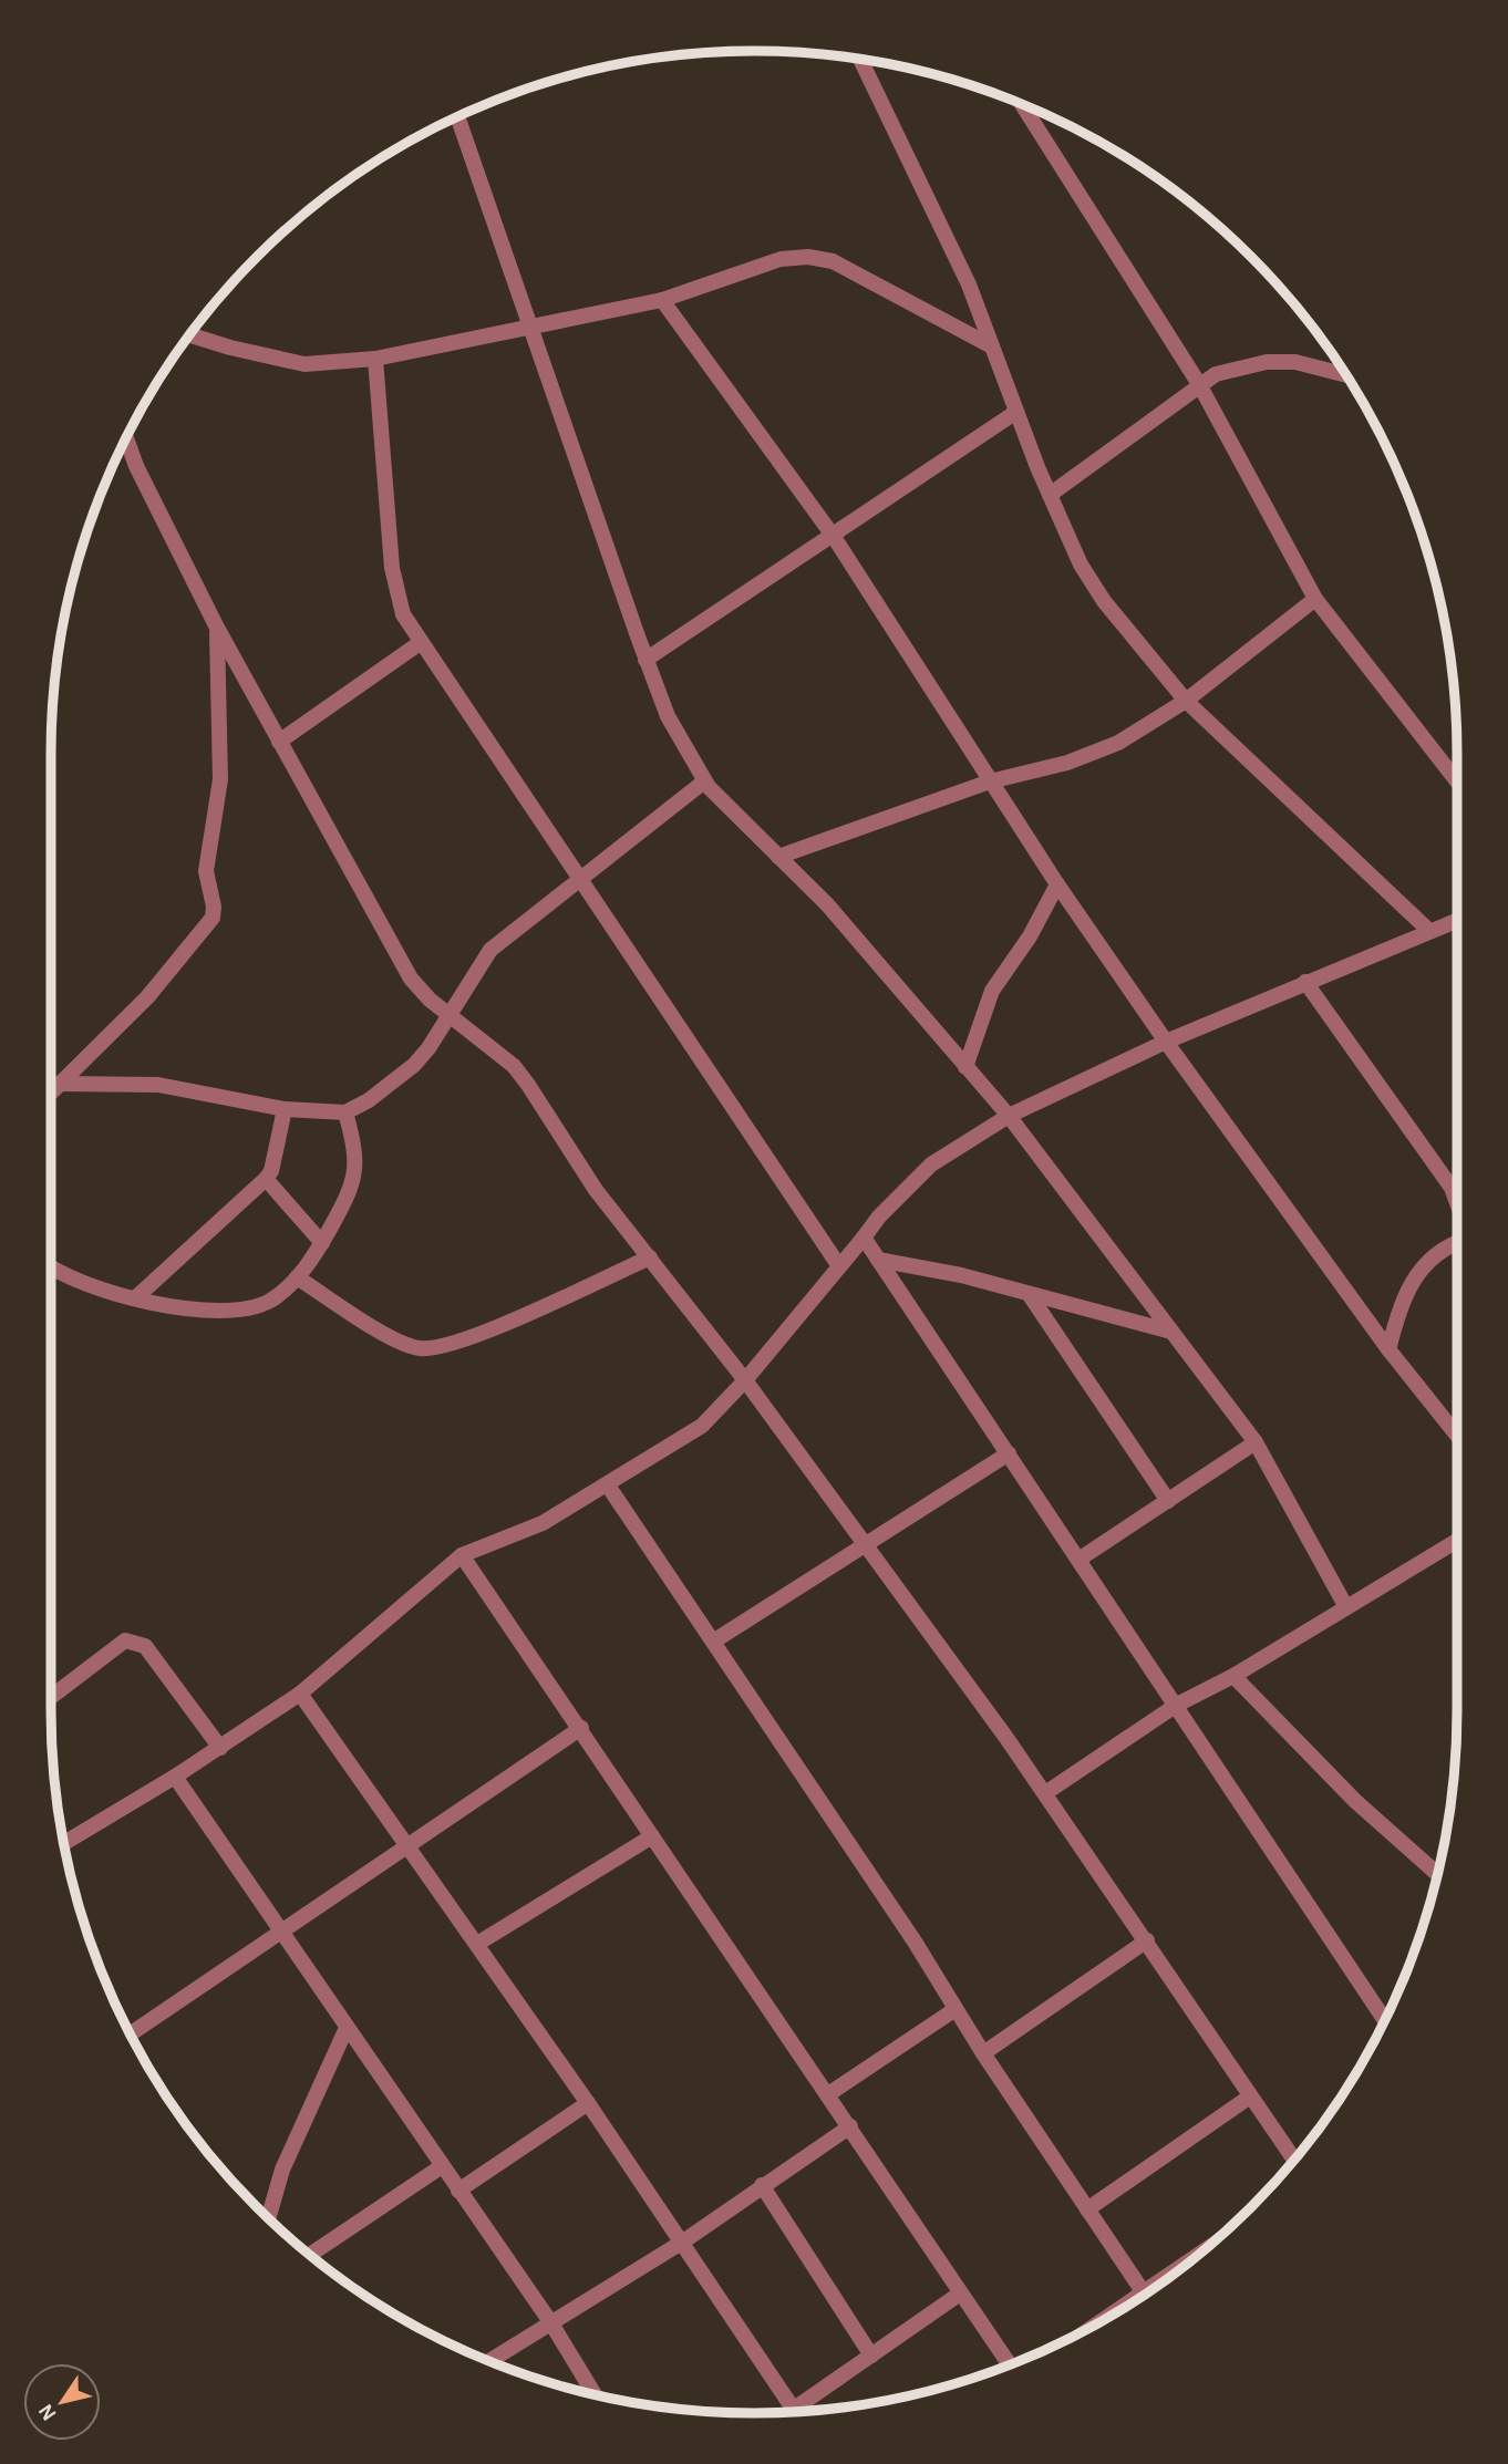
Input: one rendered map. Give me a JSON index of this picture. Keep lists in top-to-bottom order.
{
  "north": "bottom left"
}
